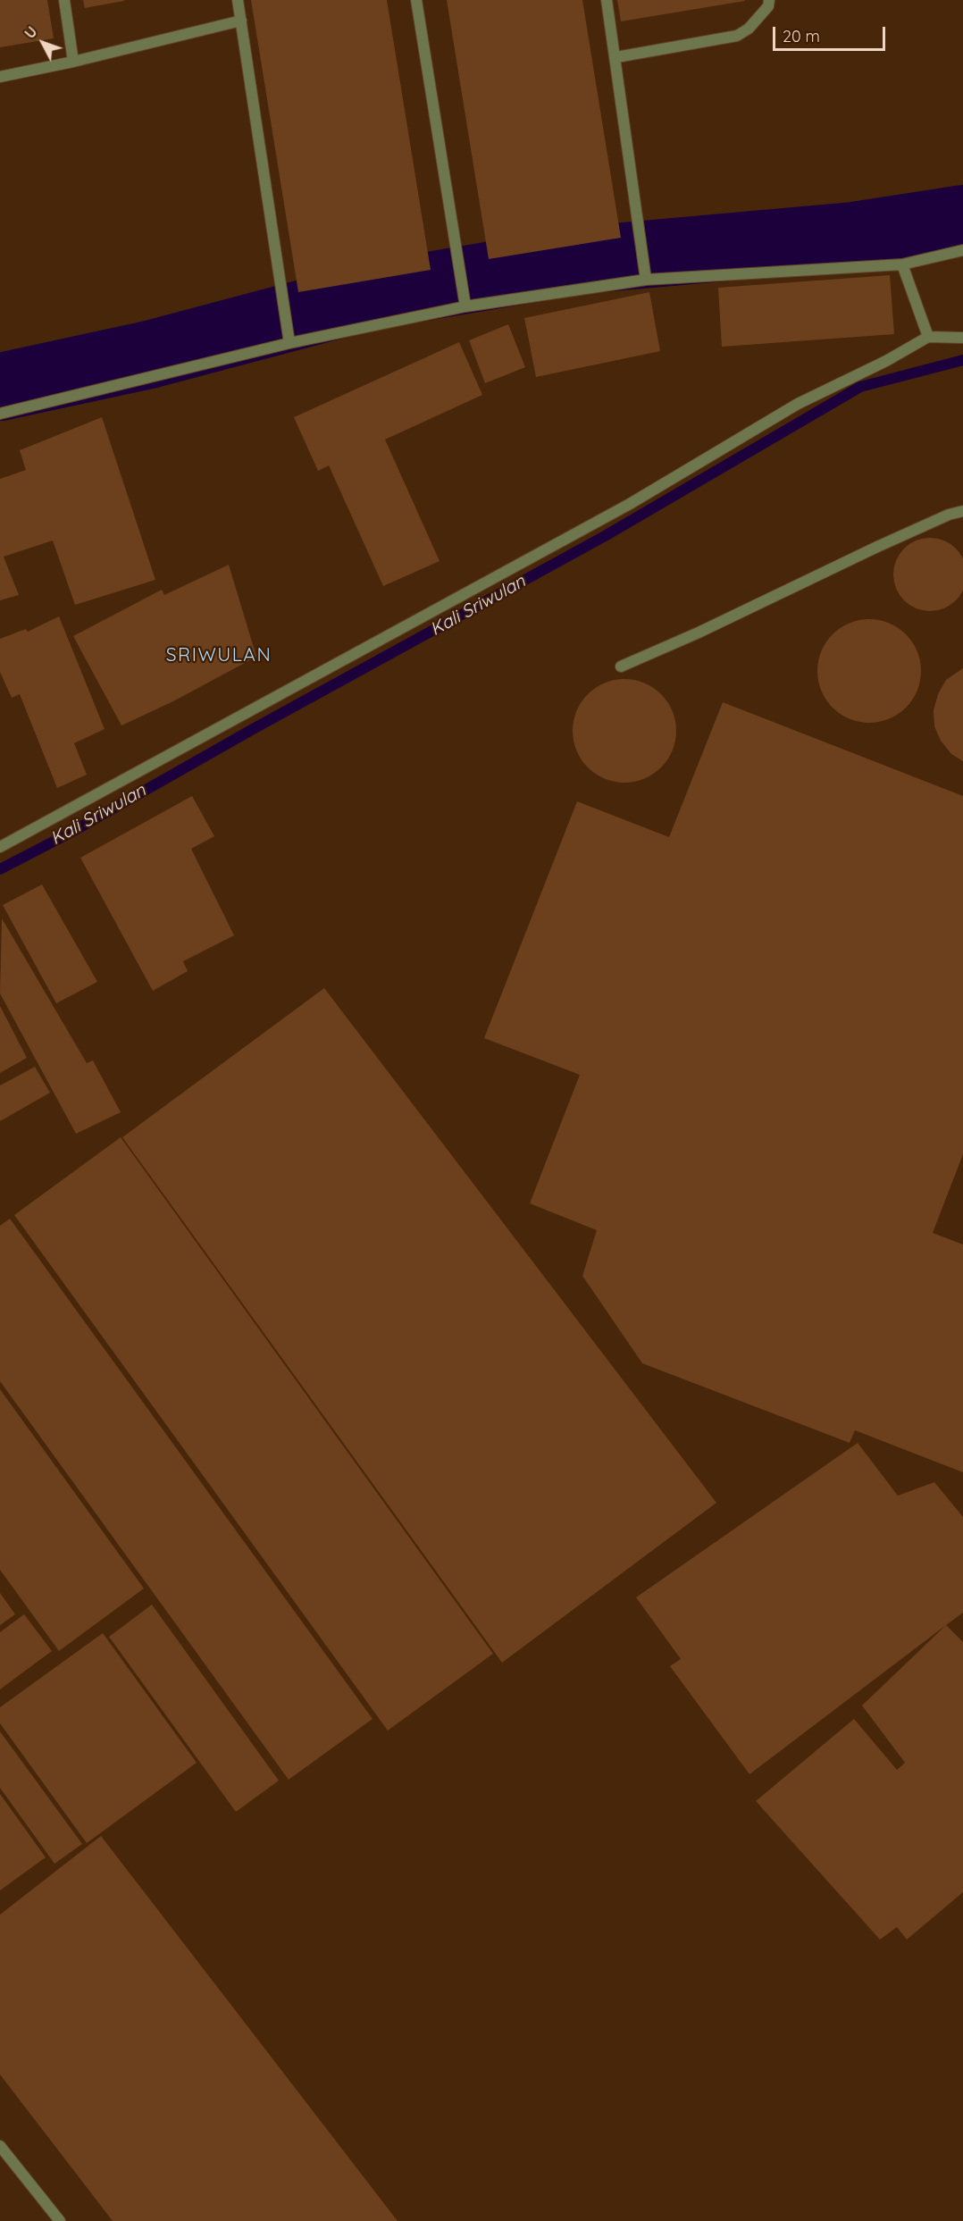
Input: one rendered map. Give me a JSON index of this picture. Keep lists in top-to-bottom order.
{
  "districts": ["SRIWULAN"],
  "water": ["Kali Sriwulan"],
  "scale_bar": "20 m",
  "north": "top left"
}
